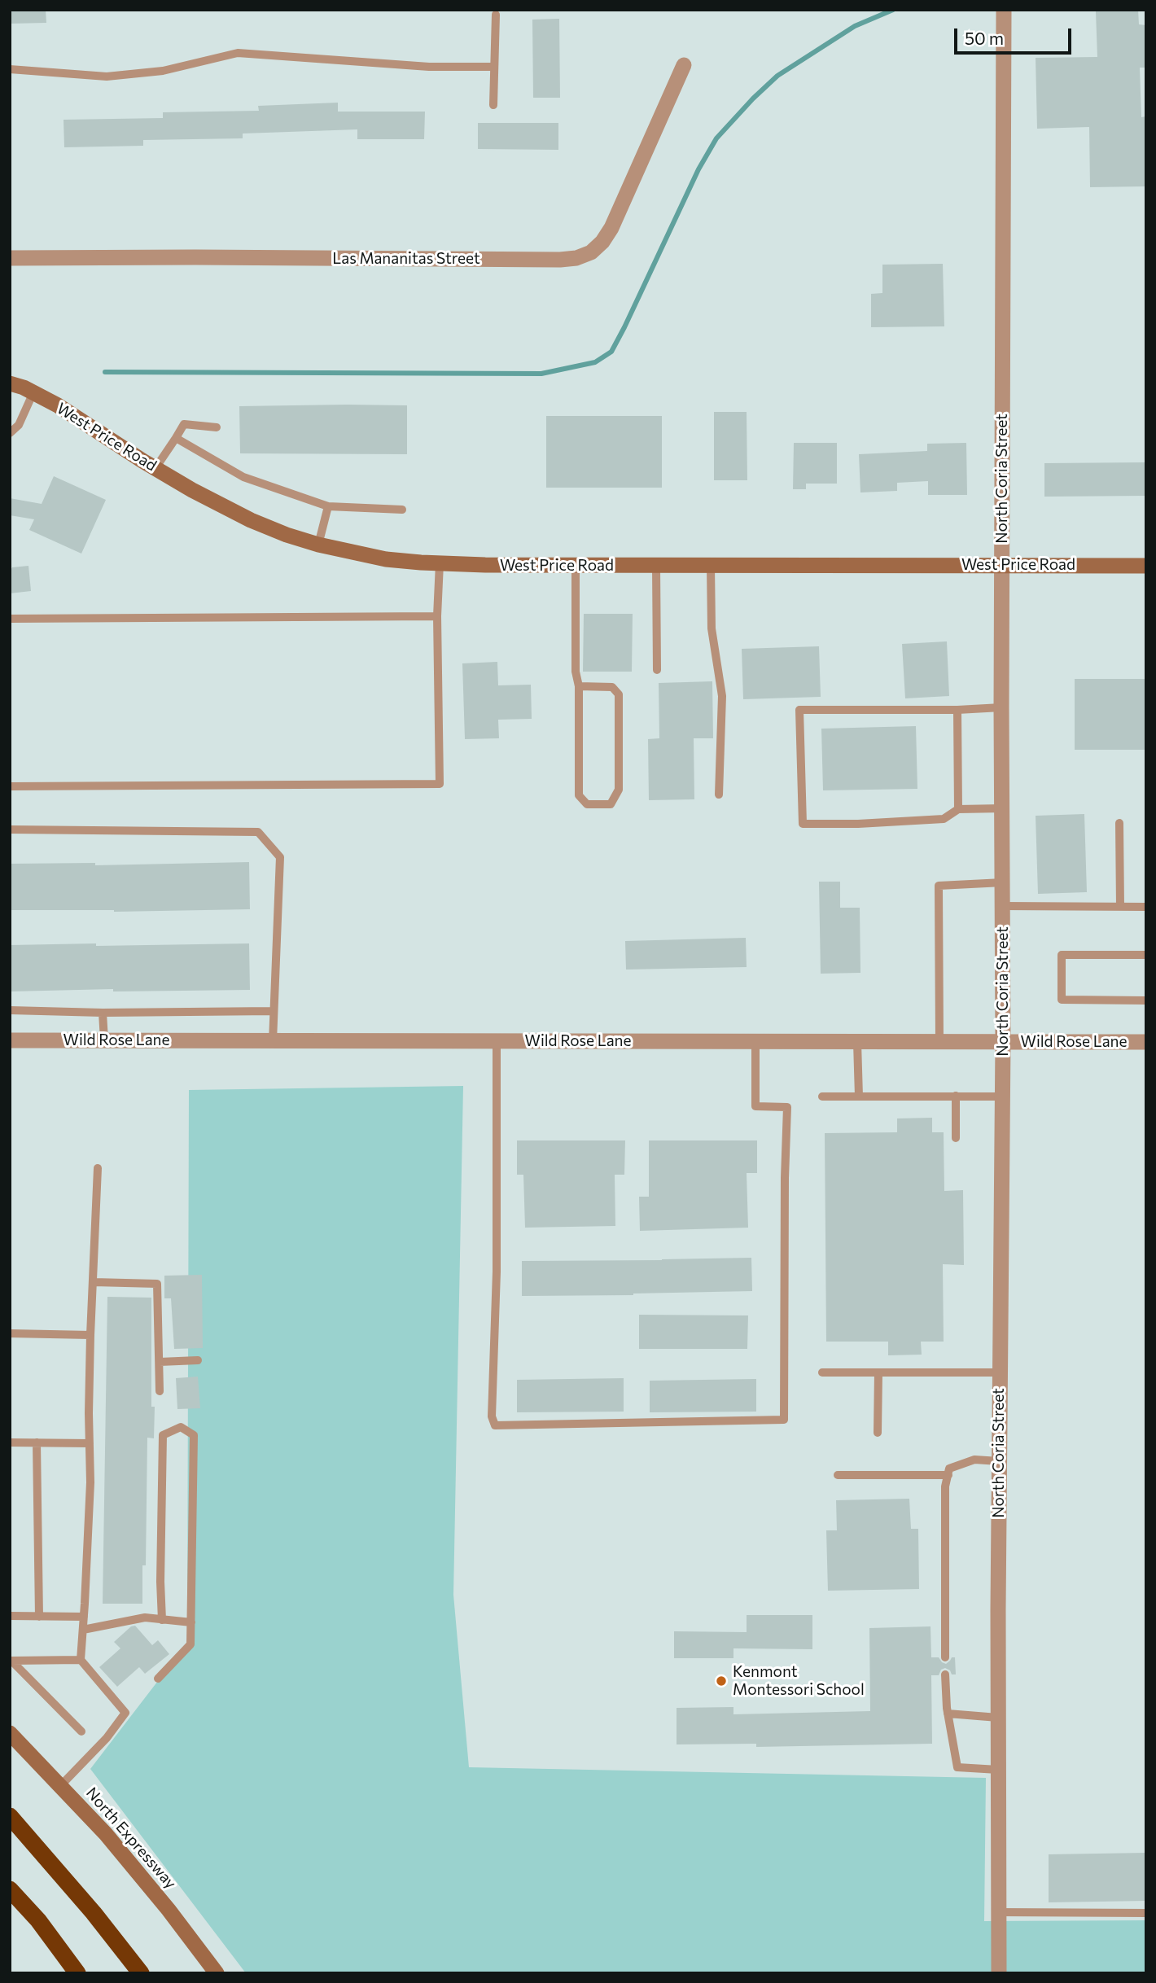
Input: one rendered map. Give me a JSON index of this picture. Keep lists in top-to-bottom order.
{
  "streets": {
    "main road": ["West Price Road", "North Expressway"],
    "street": ["Las Mananitas Street", "North Coria Street", "Wild Rose Lane"]
  },
  "crossings": [
    ["West Price Road", "North Coria Street"],
    ["North Coria Street", "Wild Rose Lane"]
  ],
  "places": ["Kenmont Montessori School"],
  "scale_bar": "50 m"
}
